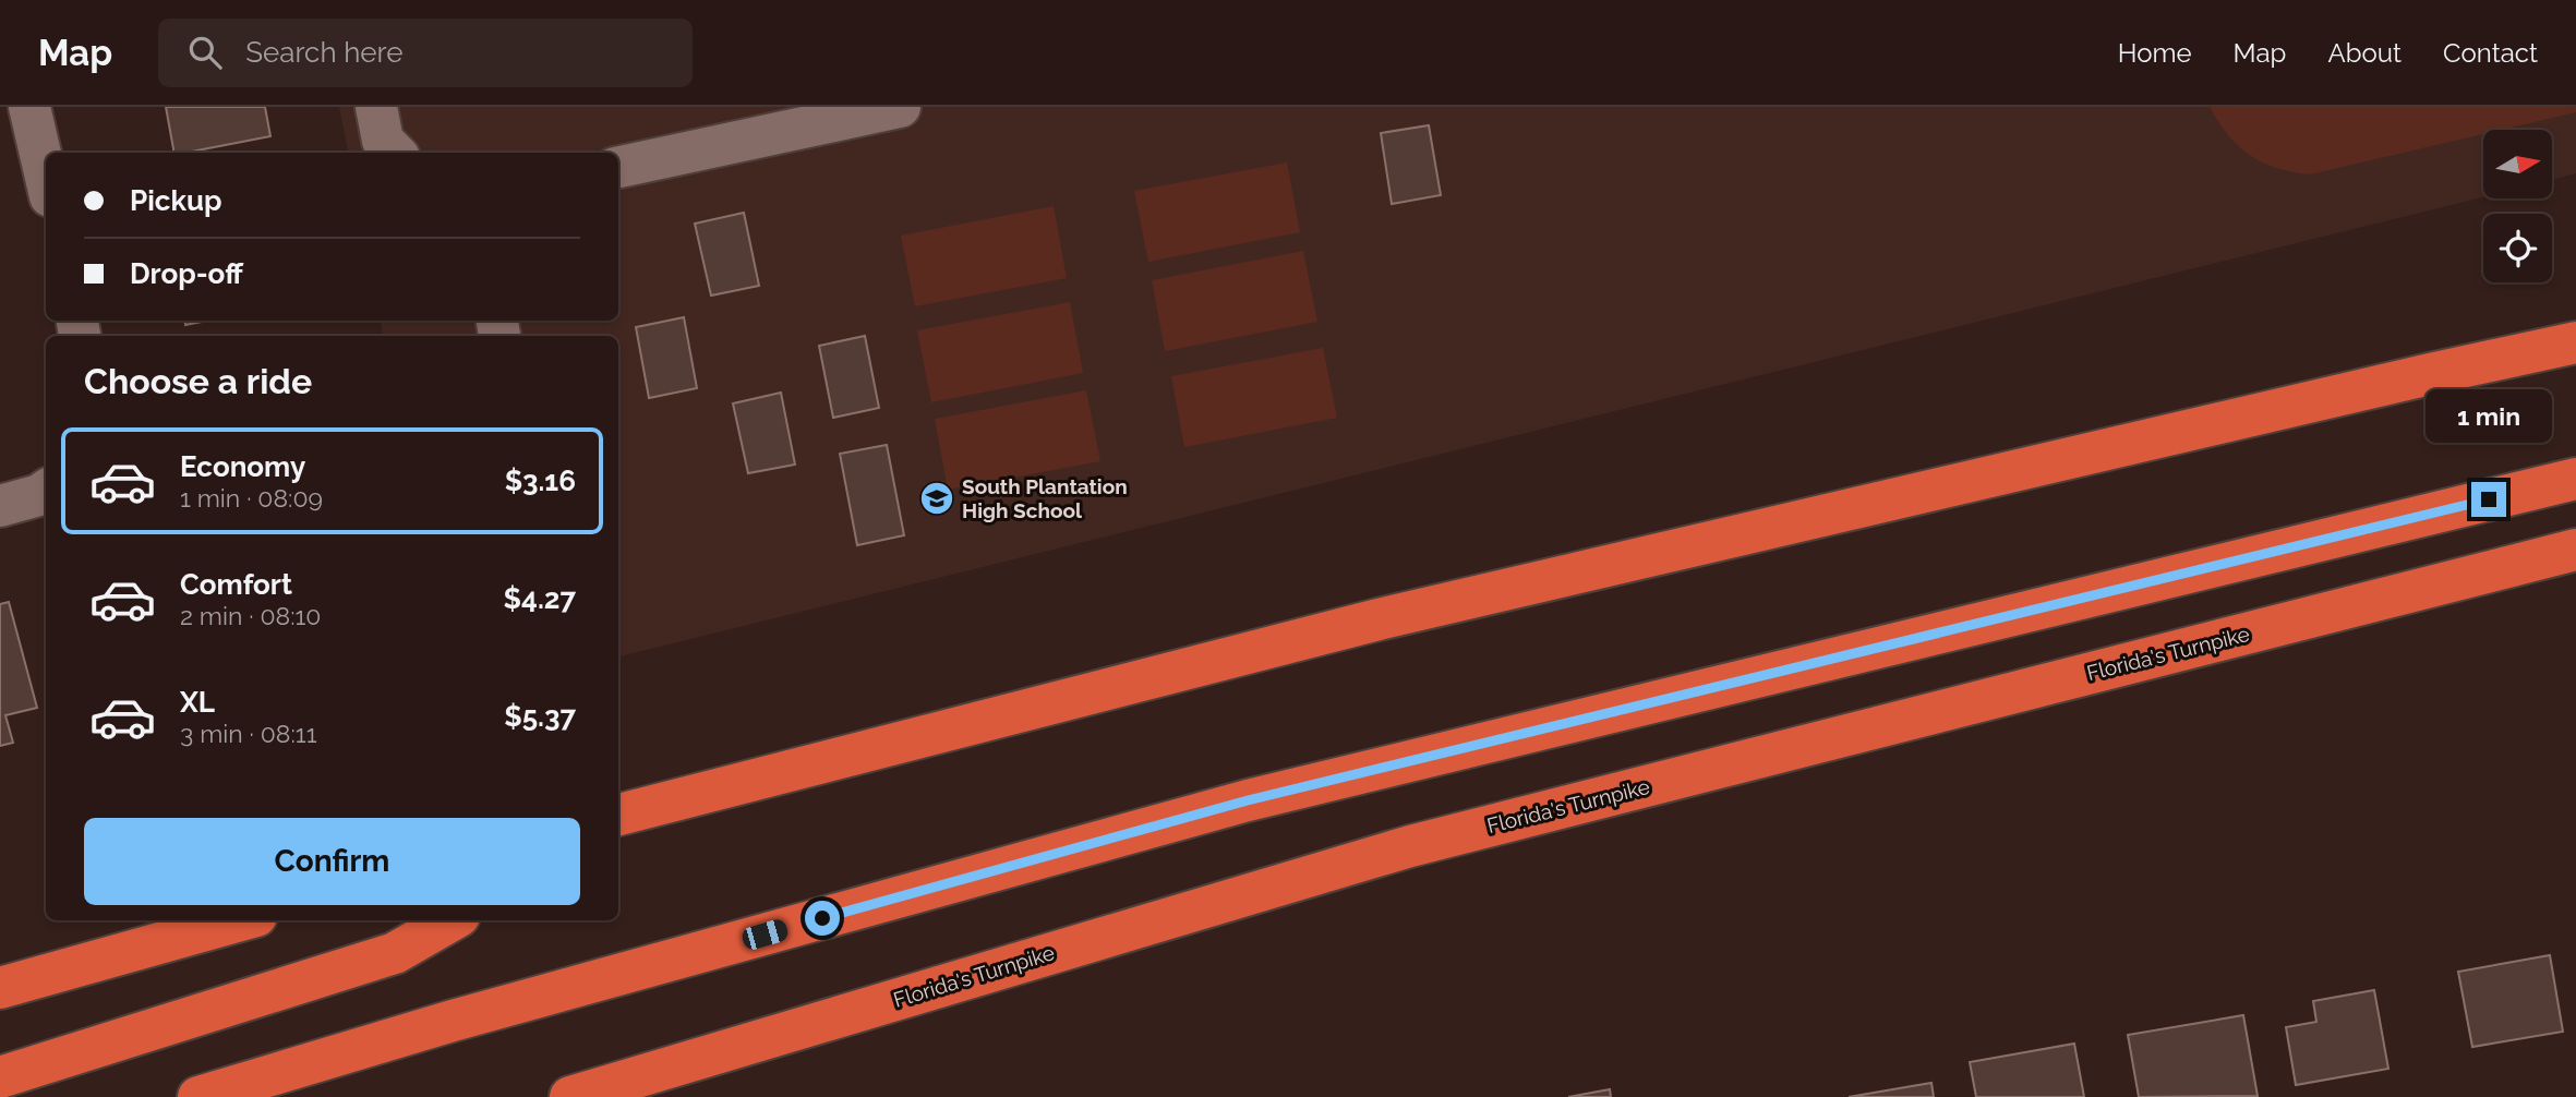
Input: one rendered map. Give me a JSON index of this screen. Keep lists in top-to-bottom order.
{
  "streets": {
    "highway": ["Florida's Turnpike"]
  },
  "places": {
    "school or university": ["South Plantation High School"]
  },
  "north": "right",
  "page": {
    "header": "Map",
    "search": "Search here",
    "nav": [
      "Home",
      "Map",
      "About",
      "Contact"
    ],
    "banner": ["Pickup", "Drop-off"],
    "heading": "Choose a ride",
    "bubble": "1 min",
    "list": [
      {
        "name": "Economy",
        "note": "1 min · 08:09",
        "value": "$3.16"
      },
      {
        "name": "Comfort",
        "note": "2 min · 08:10",
        "value": "$4.27"
      },
      {
        "name": "XL",
        "note": "3 min · 08:11",
        "value": "$5.37"
      }
    ],
    "buttons": "Confirm"
  }
}
